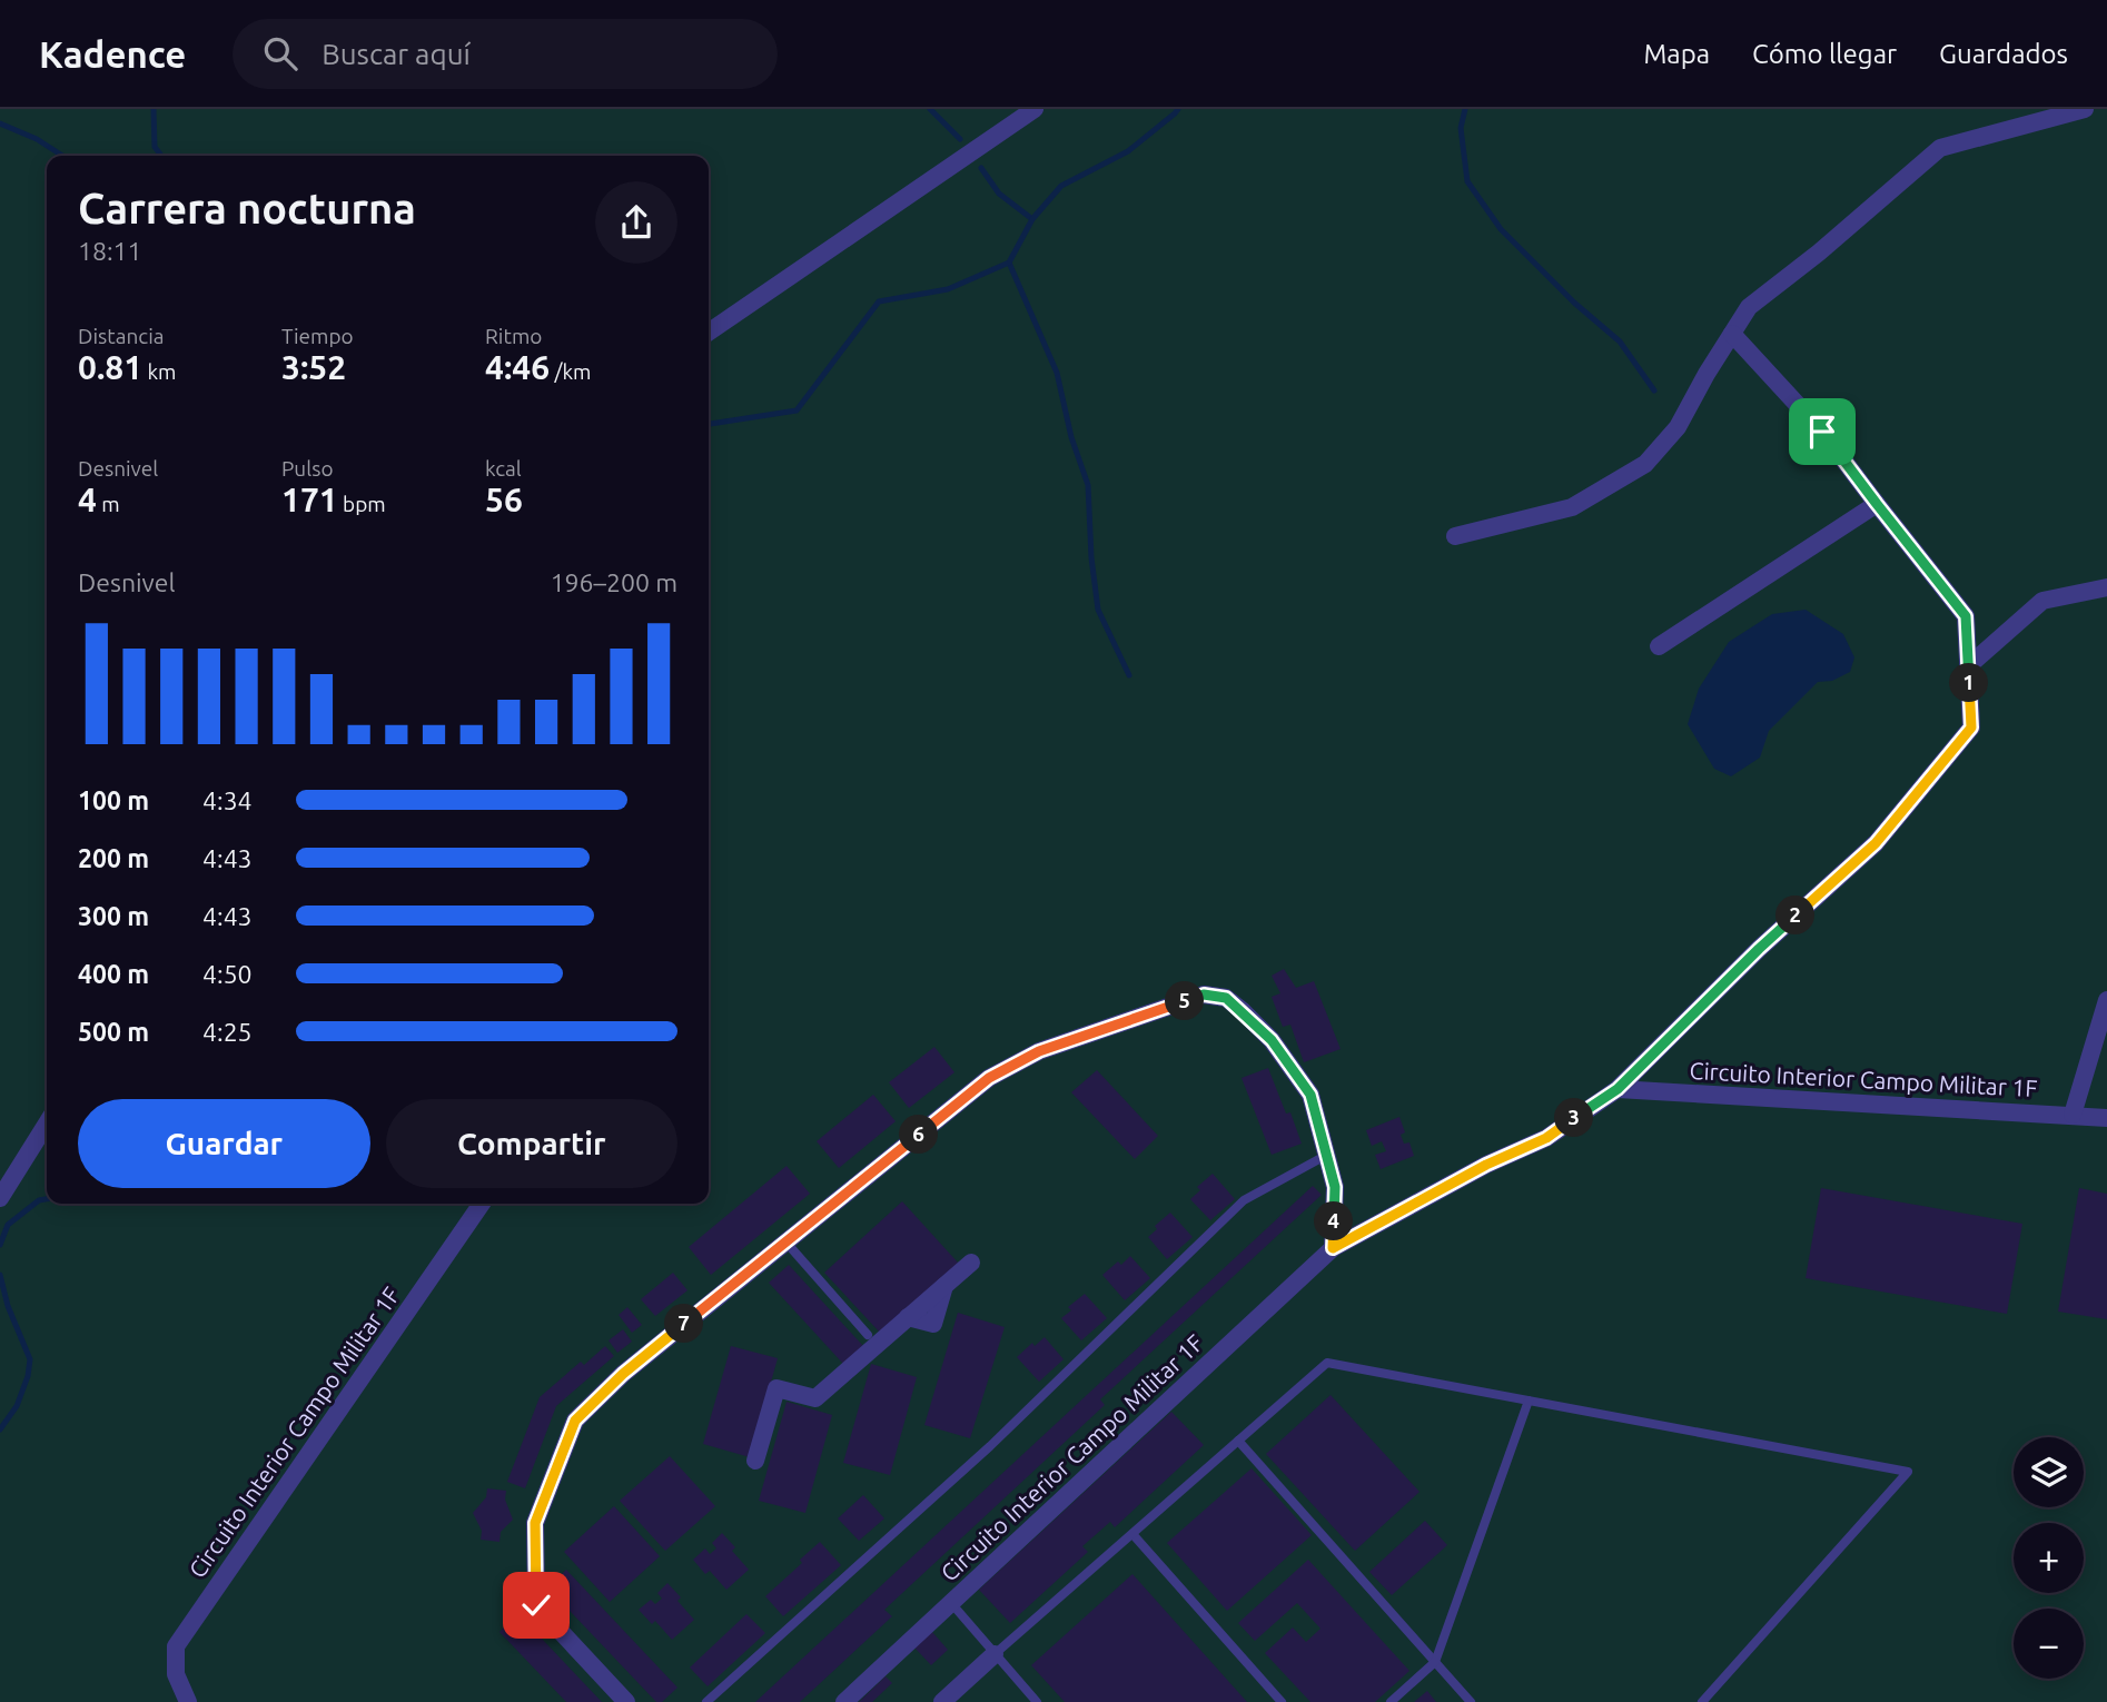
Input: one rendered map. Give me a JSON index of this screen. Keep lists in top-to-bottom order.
{
  "streets": {
    "street": ["Circuito Interior Campo Militar 1F"]
  },
  "page": {
    "header": "Kadence",
    "search": "Buscar aquí",
    "nav": ["Mapa", "Cómo llegar", "Guardados"],
    "heading": ["Carrera nocturna", "18:11"],
    "stats": [
      ["Distancia", "0.81 km"],
      ["Tiempo", "3:52"],
      ["Ritmo", "4:46 /km"],
      ["Desnivel", "4 m"],
      ["Pulso", "171 bpm"],
      ["kcal", "56"]
    ],
    "chart": ["Desnivel", "196–200 m"],
    "pins": [
      "1",
      "2",
      "5",
      "3",
      "6",
      "4",
      "7"
    ],
    "list": [
      {
        "name": "100 m",
        "note": "4:34"
      },
      {
        "name": "200 m",
        "note": "4:43"
      },
      {
        "name": "300 m",
        "note": "4:43"
      },
      {
        "name": "400 m",
        "note": "4:50"
      },
      {
        "name": "500 m",
        "note": "4:25"
      }
    ],
    "buttons": ["Guardar", "Compartir"],
    "map_buttons": ["+", "−"]
  }
}
